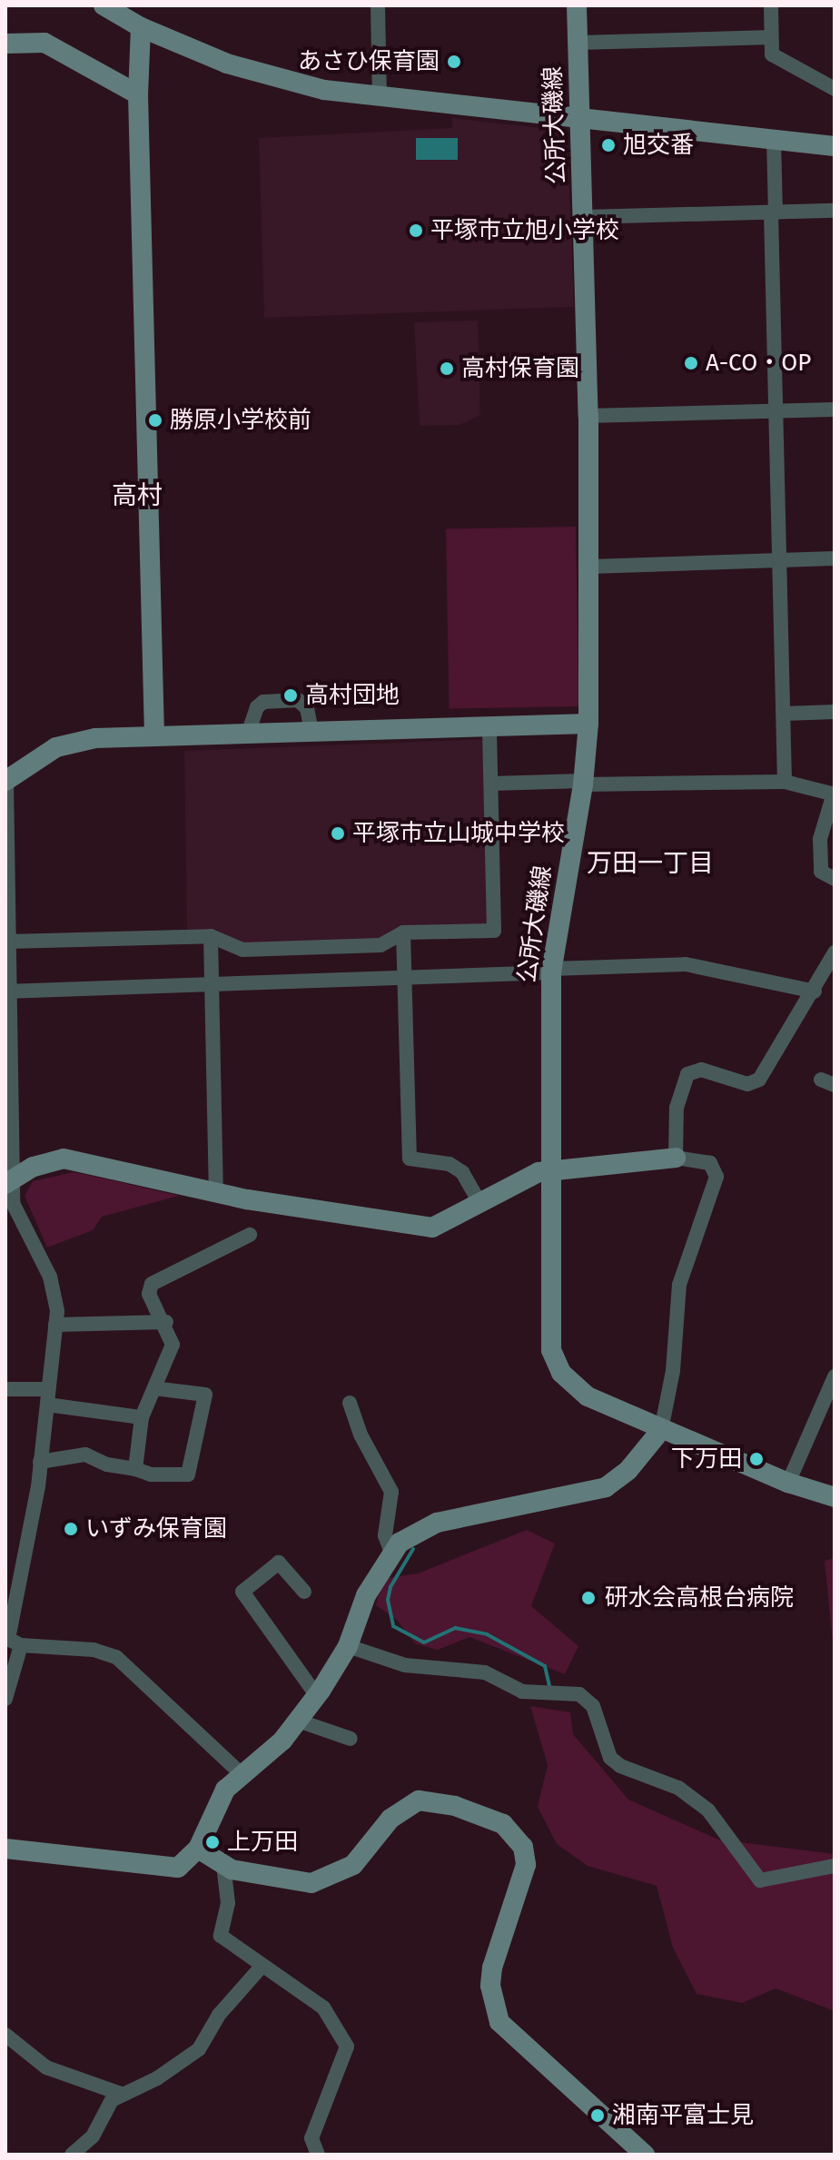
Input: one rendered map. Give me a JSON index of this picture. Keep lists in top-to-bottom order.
{
  "streets": {
    "street": ["公所大磯線"]
  },
  "districts": ["高村", "万田一丁目"],
  "places": [
    "あさひ保育園",
    "旭交番",
    "平塚市立旭小学校",
    "A-CO・OP",
    "高村保育園",
    "勝原小学校前",
    "高村団地",
    "平塚市立山城中学校",
    "下万田",
    "いずみ保育園",
    "研水会高根台病院",
    "上万田",
    "湘南平富士見"
  ]
}
